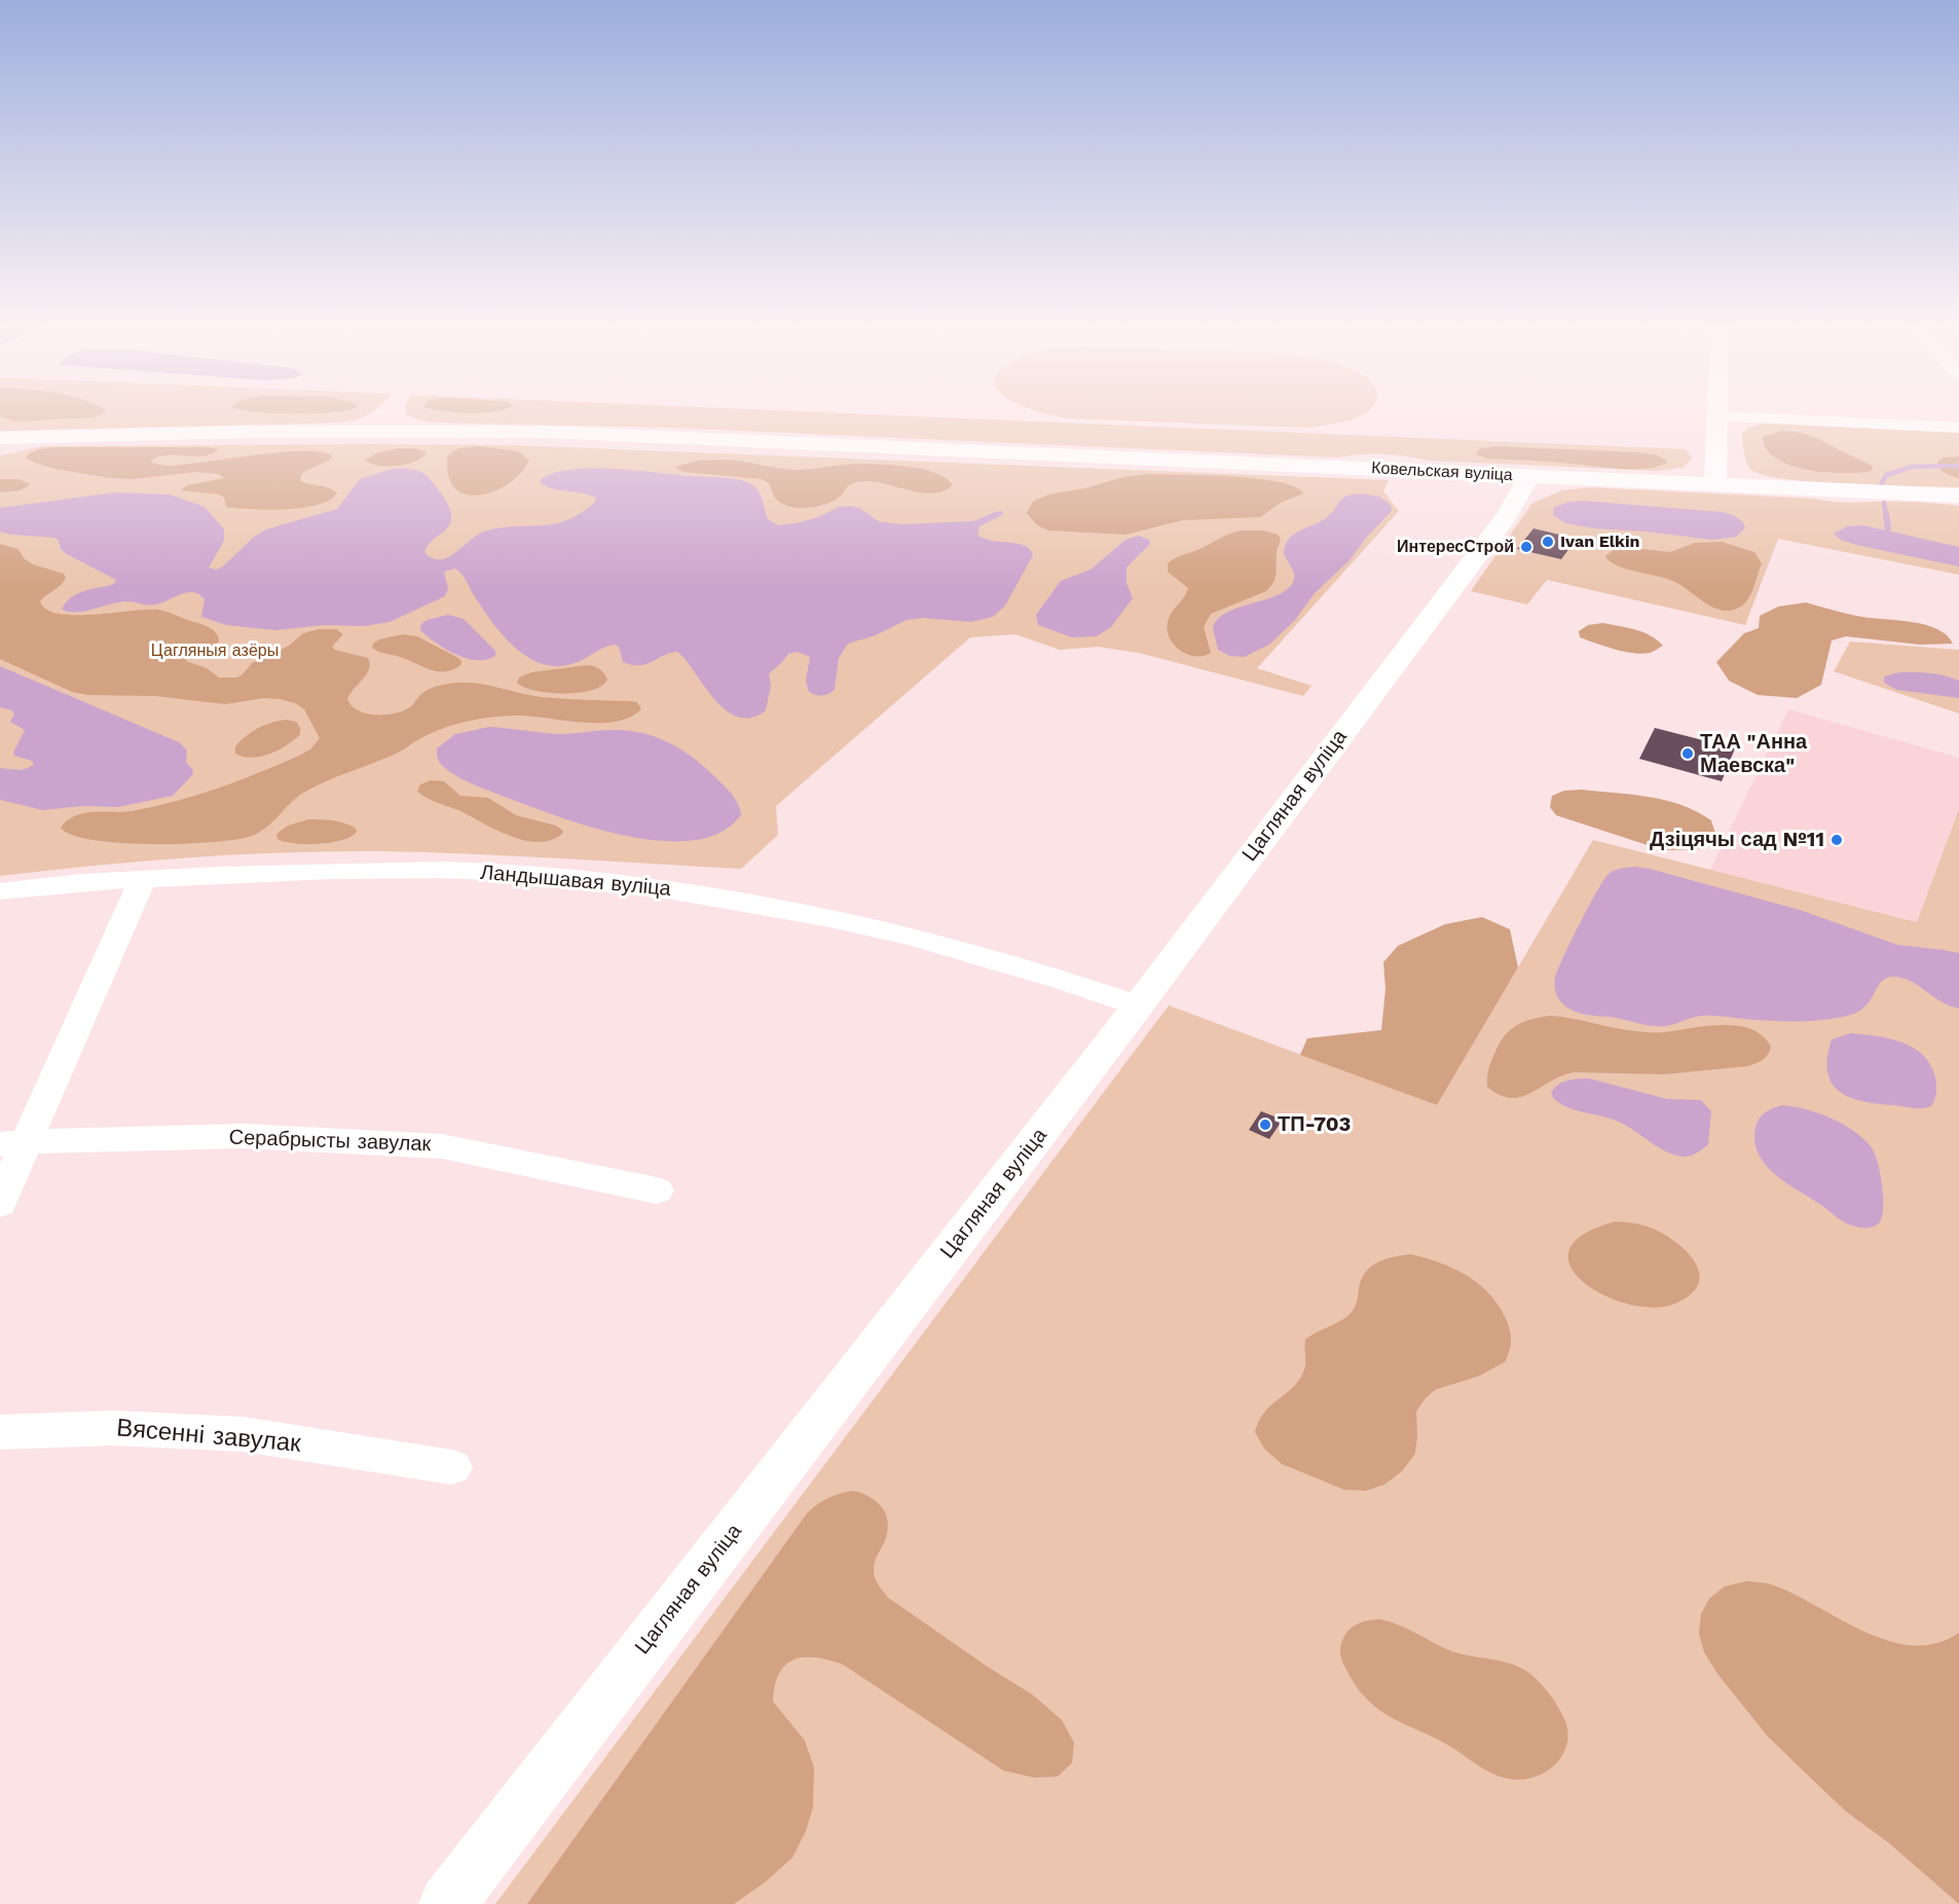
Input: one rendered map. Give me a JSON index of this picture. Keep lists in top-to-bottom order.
{
  "streets": {
    "main road": ["Ковельская вуліца", "Цагляная вуліца"],
    "street": ["Ландышавая вуліца", "Серабрысты завулак", "Вясенні завулак"]
  },
  "crossings": [
    ["Ковельская вуліца", "Цагляная вуліца"],
    ["Цагляная вуліца", "Ландышавая вуліца"]
  ],
  "parks": ["Цагляныя азёры"],
  "places": [
    "Ivan Elkin",
    "ИнтересСтрой",
    "ТАА \"Анна Маевска\"",
    "Дзіцячы сад №11",
    "ТП-703"
  ]
}
